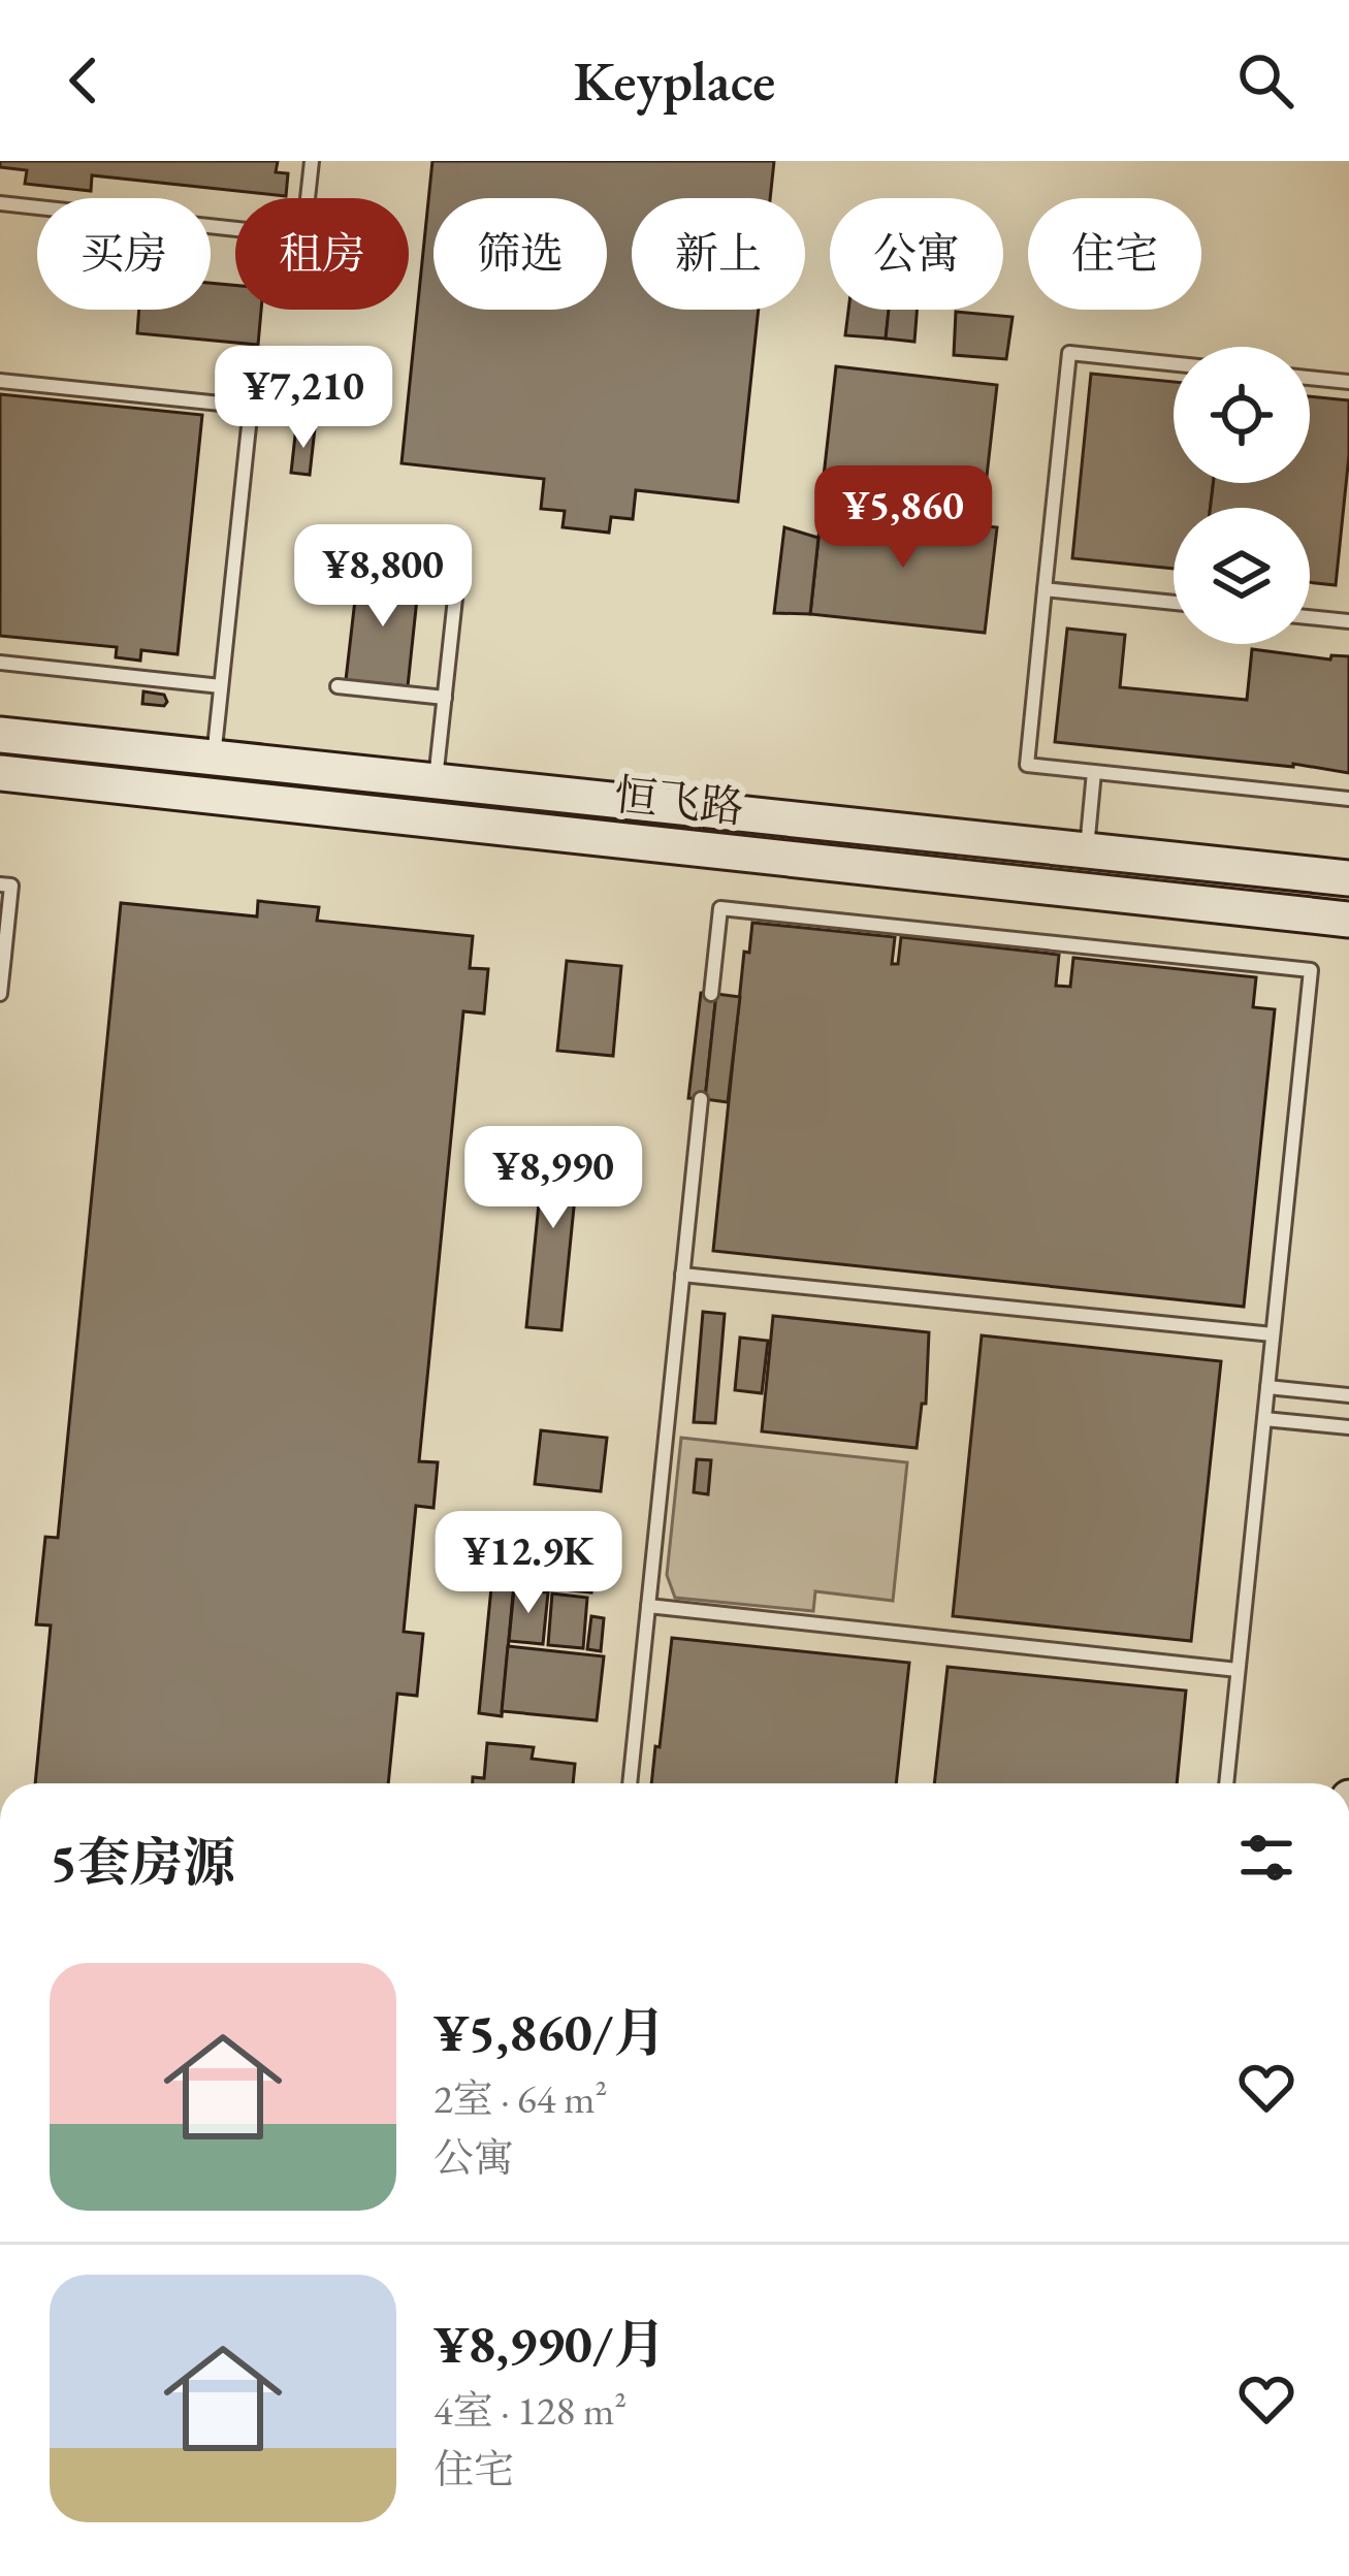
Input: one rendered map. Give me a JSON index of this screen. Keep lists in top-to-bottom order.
{
  "streets": {
    "main road": ["恒飞路"]
  },
  "page": {
    "header": "Keyplace",
    "chip": [
      "买房",
      "租房",
      "筛选",
      "新上",
      "公寓",
      "住宅"
    ],
    "price": [
      "¥7,210",
      "¥5,860",
      "¥8,800",
      "¥8,990",
      "¥12.9K"
    ],
    "heading": "5套房源",
    "list": [
      {
        "name": "¥5,860/月",
        "note": "2室 · 64 m² · 公寓"
      },
      {
        "name": "¥8,990/月",
        "note": "4室 · 128 m² · 住宅"
      }
    ]
  }
}
